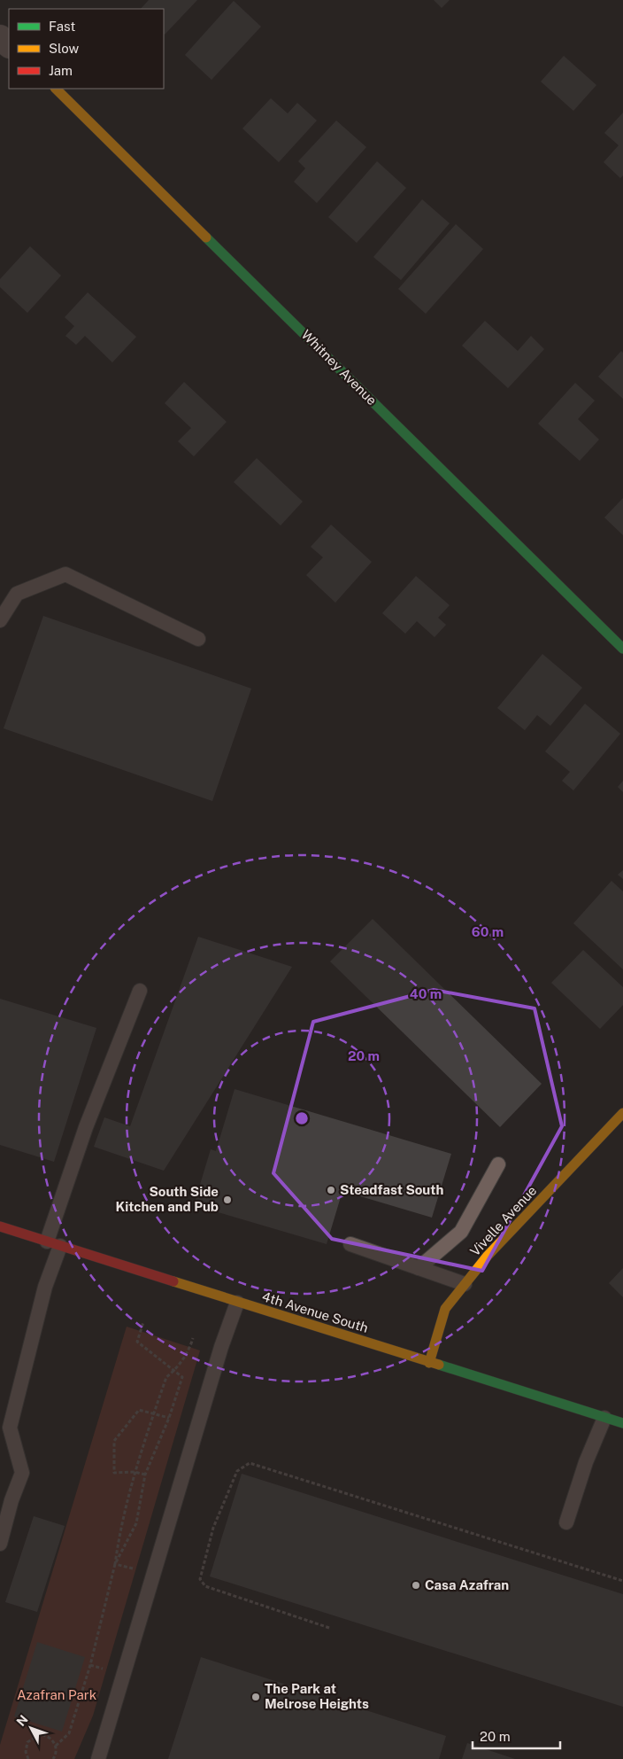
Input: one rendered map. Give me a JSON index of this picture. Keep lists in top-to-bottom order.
{
  "streets": {
    "street": ["Whitney Avenue", "Vivelle Avenue", "4th Avenue South"]
  },
  "crossings": [
    ["Vivelle Avenue", "4th Avenue South"]
  ],
  "parks": ["Azafran Park"],
  "places": [
    "Steadfast South",
    "South Side Kitchen and Pub",
    "Casa Azafran",
    "The Park at Melrose Heights"
  ],
  "legend": ["Fast", "Slow", "Jam"],
  "scale_bar": "20 m",
  "north": "top left",
  "rings": ["60 m", "40 m", "20 m"]
}
